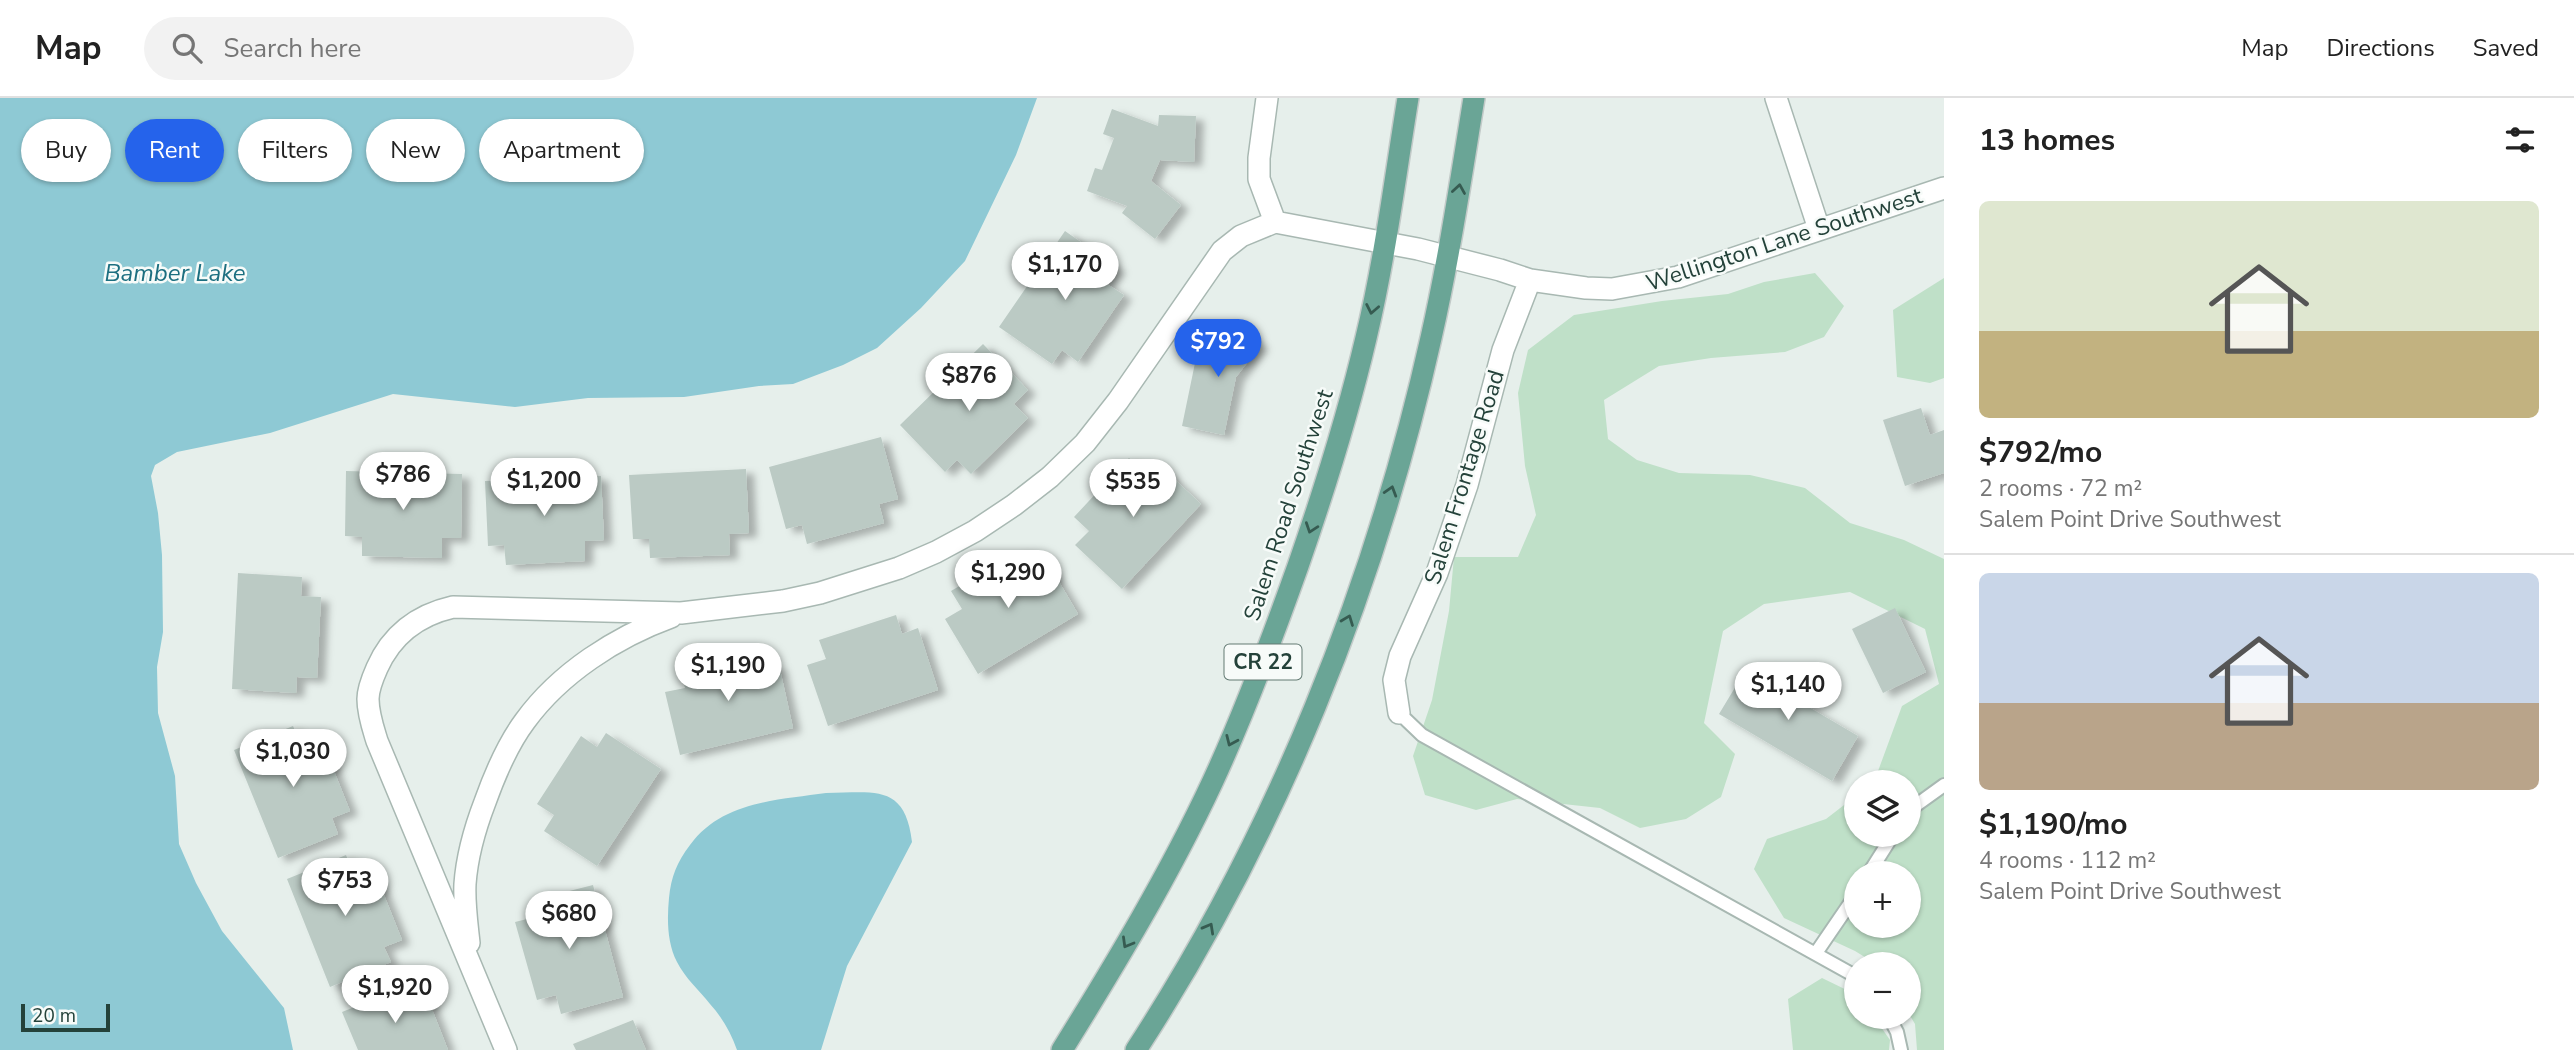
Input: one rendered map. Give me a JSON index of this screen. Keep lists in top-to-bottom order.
{
  "streets": {
    "main road": ["Salem Road Southwest", "CR 22"],
    "street": ["Wellington Lane Southwest", "Salem Frontage Road"]
  },
  "crossings": [
    ["Wellington Lane Southwest", "Salem Frontage Road"],
    ["Wellington Lane Southwest", "Salem Road Southwest"],
    ["Wellington Lane Southwest", "CR 22"]
  ],
  "water": ["Bamber Lake"],
  "scale_bar": "20 m",
  "page": {
    "header": "Map",
    "search": "Search here",
    "nav": ["Map", "Directions", "Saved"],
    "heading": "13 homes",
    "chip": [
      "Buy",
      "Rent",
      "Filters",
      "New",
      "Apartment"
    ],
    "list": [
      {
        "name": "$792/mo",
        "note": "2 rooms · 72 m² · Salem Point Drive Southwest"
      },
      {
        "name": "$1,190/mo",
        "note": "4 rooms · 112 m² · Salem Point Drive Southwest"
      }
    ],
    "price": [
      "$1,170",
      "$792",
      "$876",
      "$786",
      "$1,200",
      "$535",
      "$1,290",
      "$1,190",
      "$1,140",
      "$1,030",
      "$753",
      "$680",
      "$1,920"
    ],
    "map_buttons": ["+", "−"],
    "scale": "20 m"
  }
}
